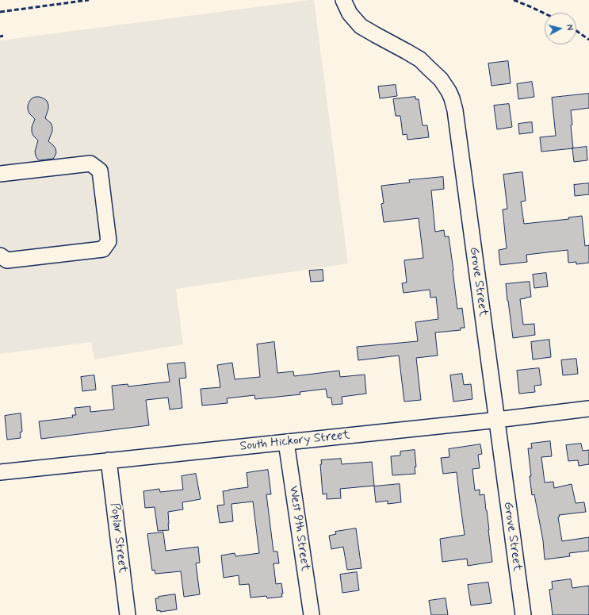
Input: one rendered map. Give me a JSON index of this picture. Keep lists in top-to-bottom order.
{
  "streets": {
    "street": [
      "Grove Street",
      "South Hickory Street",
      "West 9th Street",
      "Poplar Street"
    ]
  },
  "crossings": [
    ["Grove Street", "South Hickory Street"],
    ["South Hickory Street", "West 9th Street"],
    ["South Hickory Street", "Poplar Street"]
  ],
  "north": "right"
}
